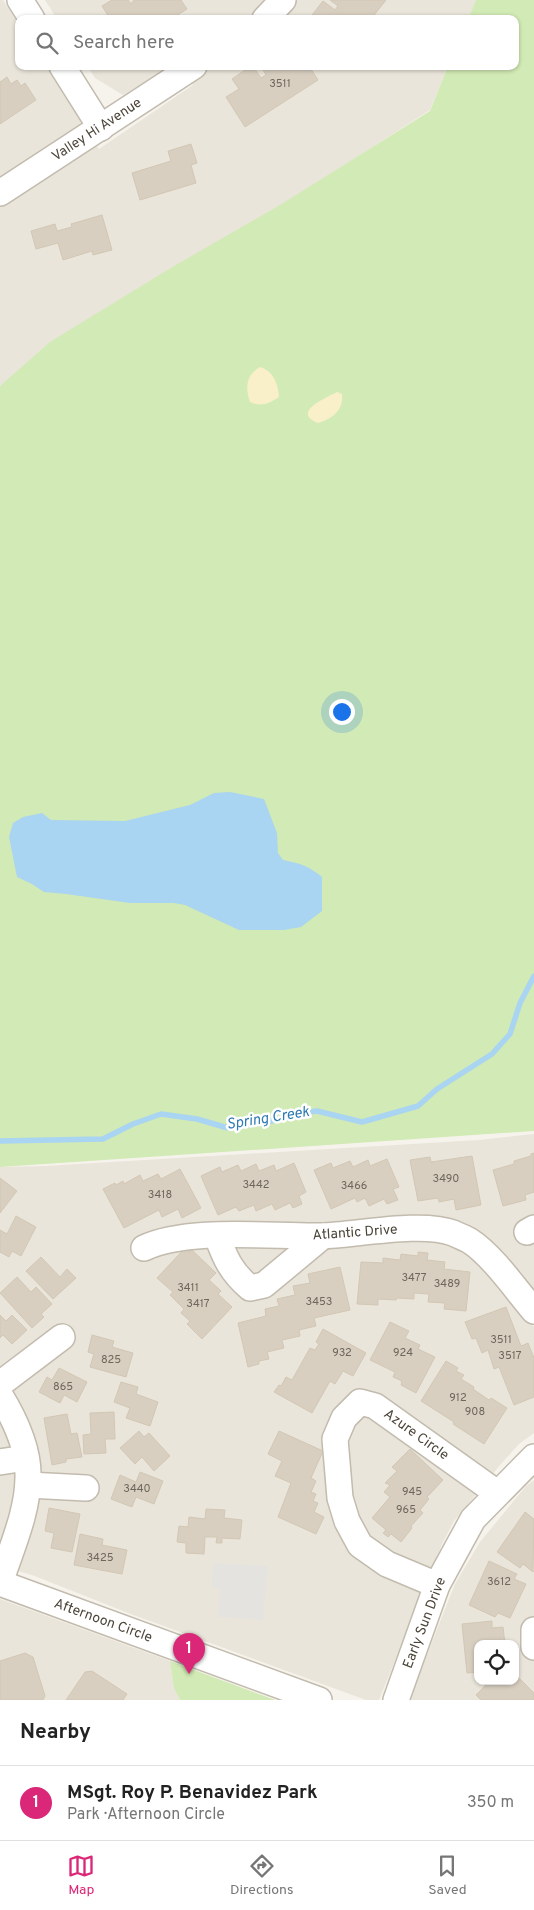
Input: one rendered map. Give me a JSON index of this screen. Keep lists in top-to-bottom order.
{
  "streets": {
    "street": [
      "Valley Hi Avenue",
      "Atlantic Drive",
      "Azure Circle",
      "Afternoon Circle",
      "Early Sun Drive"
    ]
  },
  "crossings": [
    ["Azure Circle", "Early Sun Drive"]
  ],
  "water": ["Spring Creek"],
  "house_numbers": [
    "3511",
    "3490",
    "3442",
    "3466",
    "3418",
    "3477",
    "3489",
    "3411",
    "3453",
    "3417",
    "3511",
    "932",
    "924",
    "3517",
    "825",
    "865",
    "912",
    "908",
    "3440",
    "945",
    "965",
    "3425",
    "3612"
  ],
  "page": {
    "search": "Search here",
    "pins": "1",
    "heading": "Nearby",
    "list": [
      {
        "mark": "1",
        "name": "MSgt. Roy P. Benavidez Park",
        "note": "Park · Afternoon Circle",
        "value": "350 m"
      }
    ],
    "nav": ["Map", "Directions", "Saved"]
  }
}
